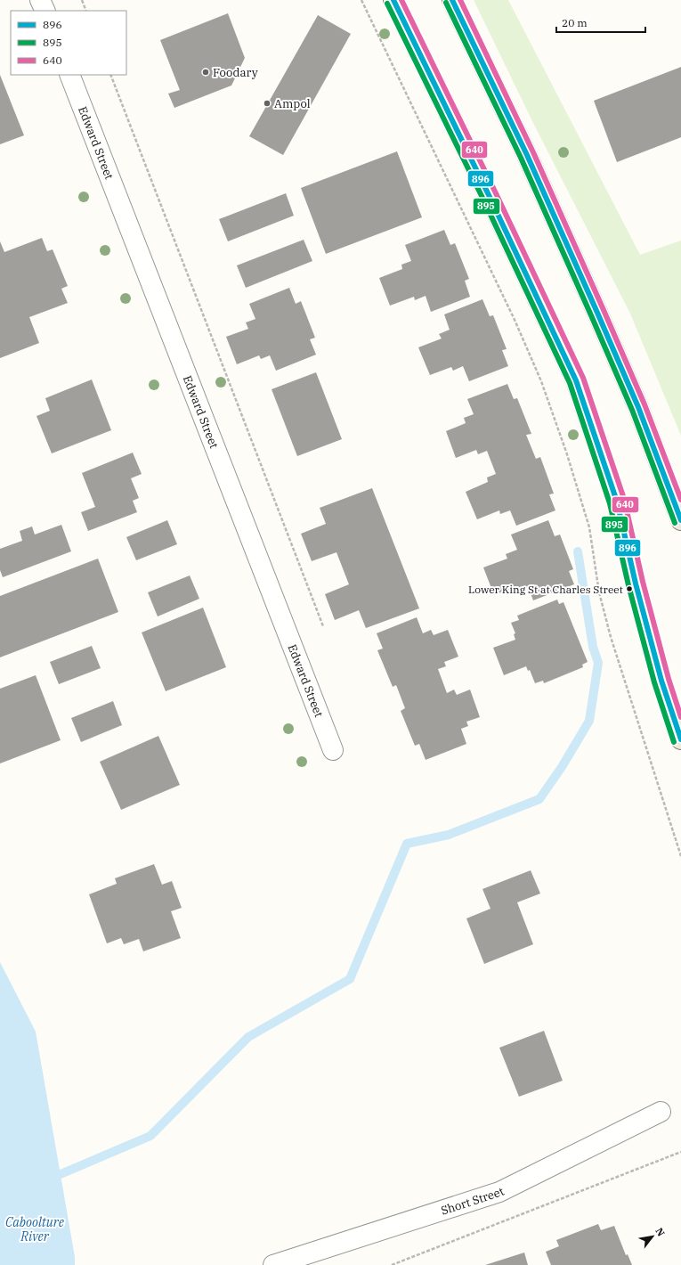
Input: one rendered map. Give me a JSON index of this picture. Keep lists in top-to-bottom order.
{
  "streets": {
    "street": ["Edward Street", "Short Street"]
  },
  "water": ["Caboolture River"],
  "places": ["Foodary", "Ampol", "Lower King St at Charles Street"],
  "lines": ["transit line 896", "transit line 640", "transit line 895"],
  "legend": ["896", "895", "640"],
  "scale_bar": "20 m",
  "north": "top right"
}
